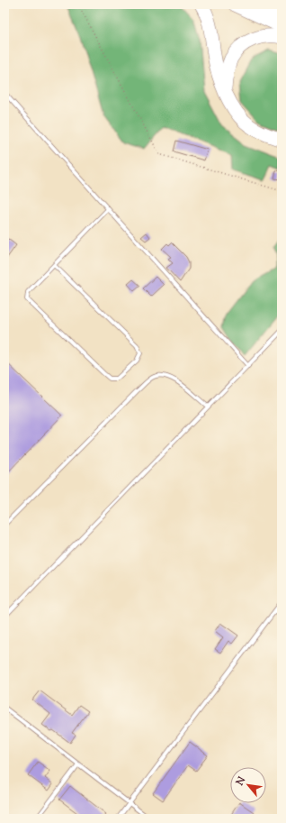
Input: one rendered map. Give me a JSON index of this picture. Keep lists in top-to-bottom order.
{
  "north": "top left"
}
